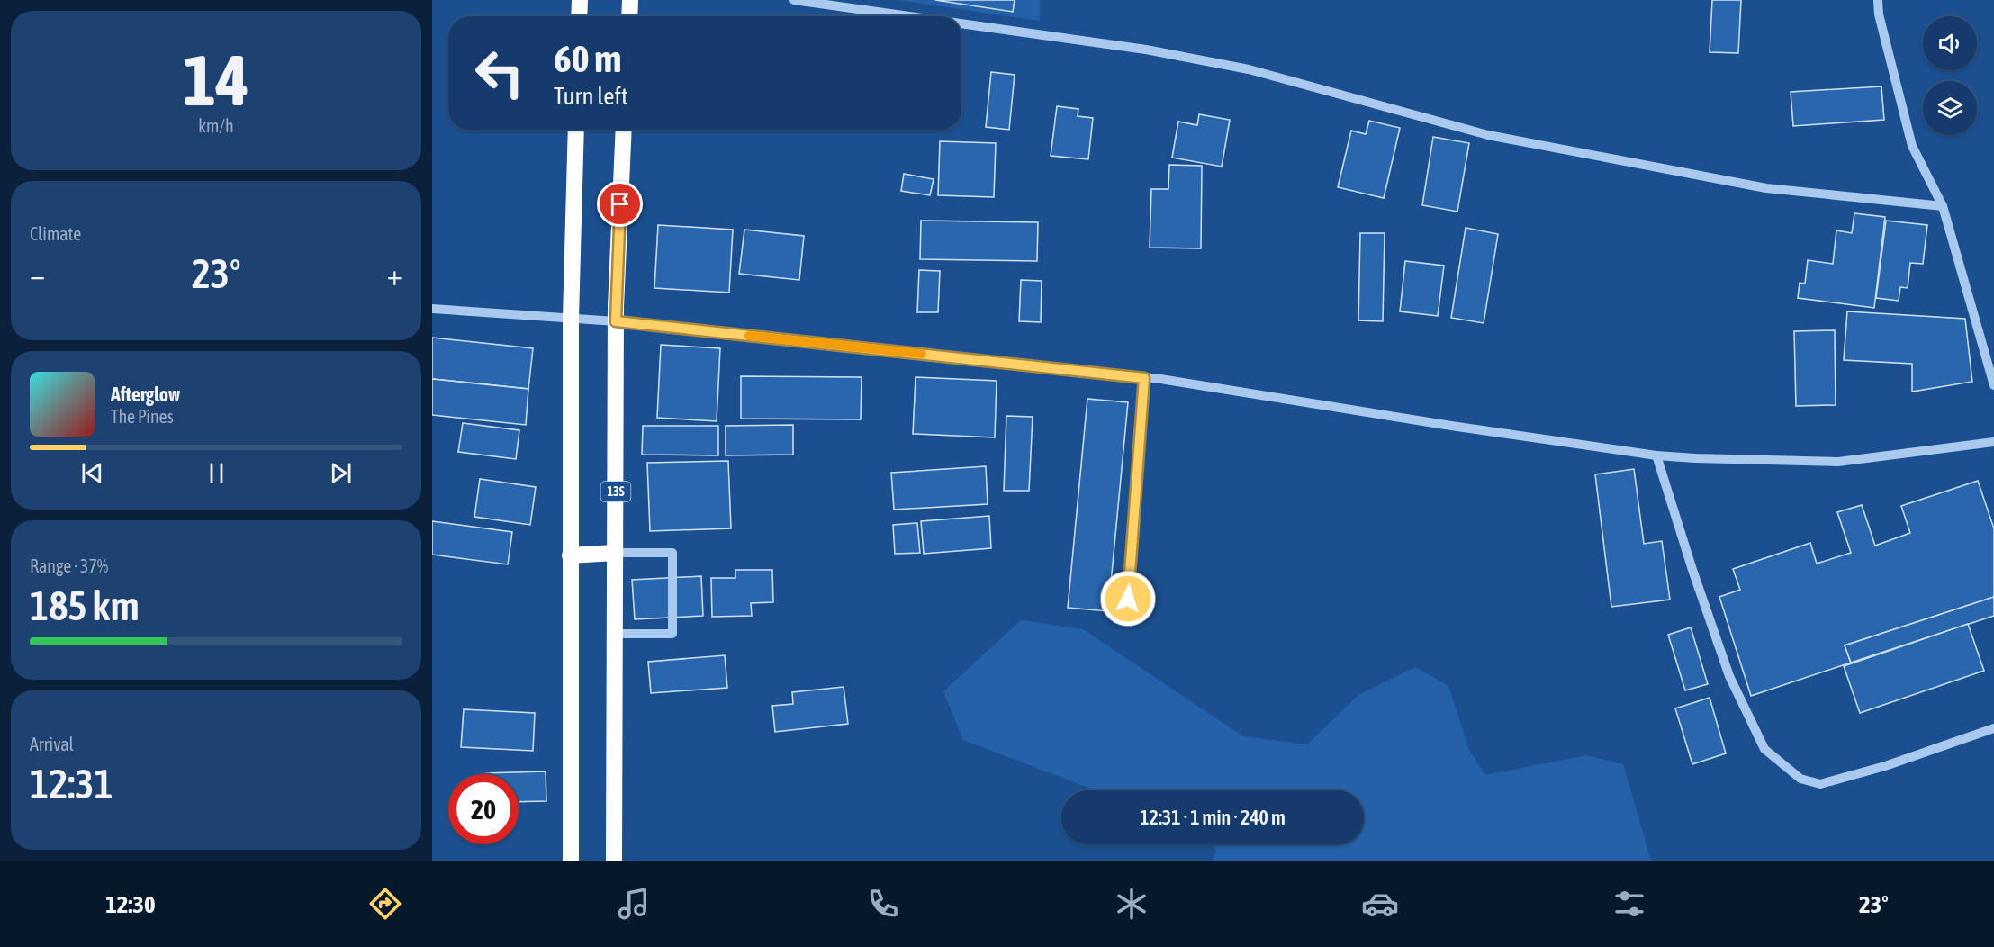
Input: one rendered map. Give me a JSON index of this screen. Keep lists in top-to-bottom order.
{
  "streets": {
    "highway": ["13S"]
  },
  "page": {
    "tile": [
      ["14", "km/h"],
      "Climate",
      ["Range · 37%", "185 km"],
      ["Arrival", "12:31"]
    ],
    "turn": ["60 m", "Turn left"],
    "heat": ["−", "23°", "+"],
    "song": ["Afterglow", "The Pines"],
    "limit": "20",
    "trip": "12:31 · 1 min · 240 m",
    "tabs": ["12:30", "23°"]
  }
}
